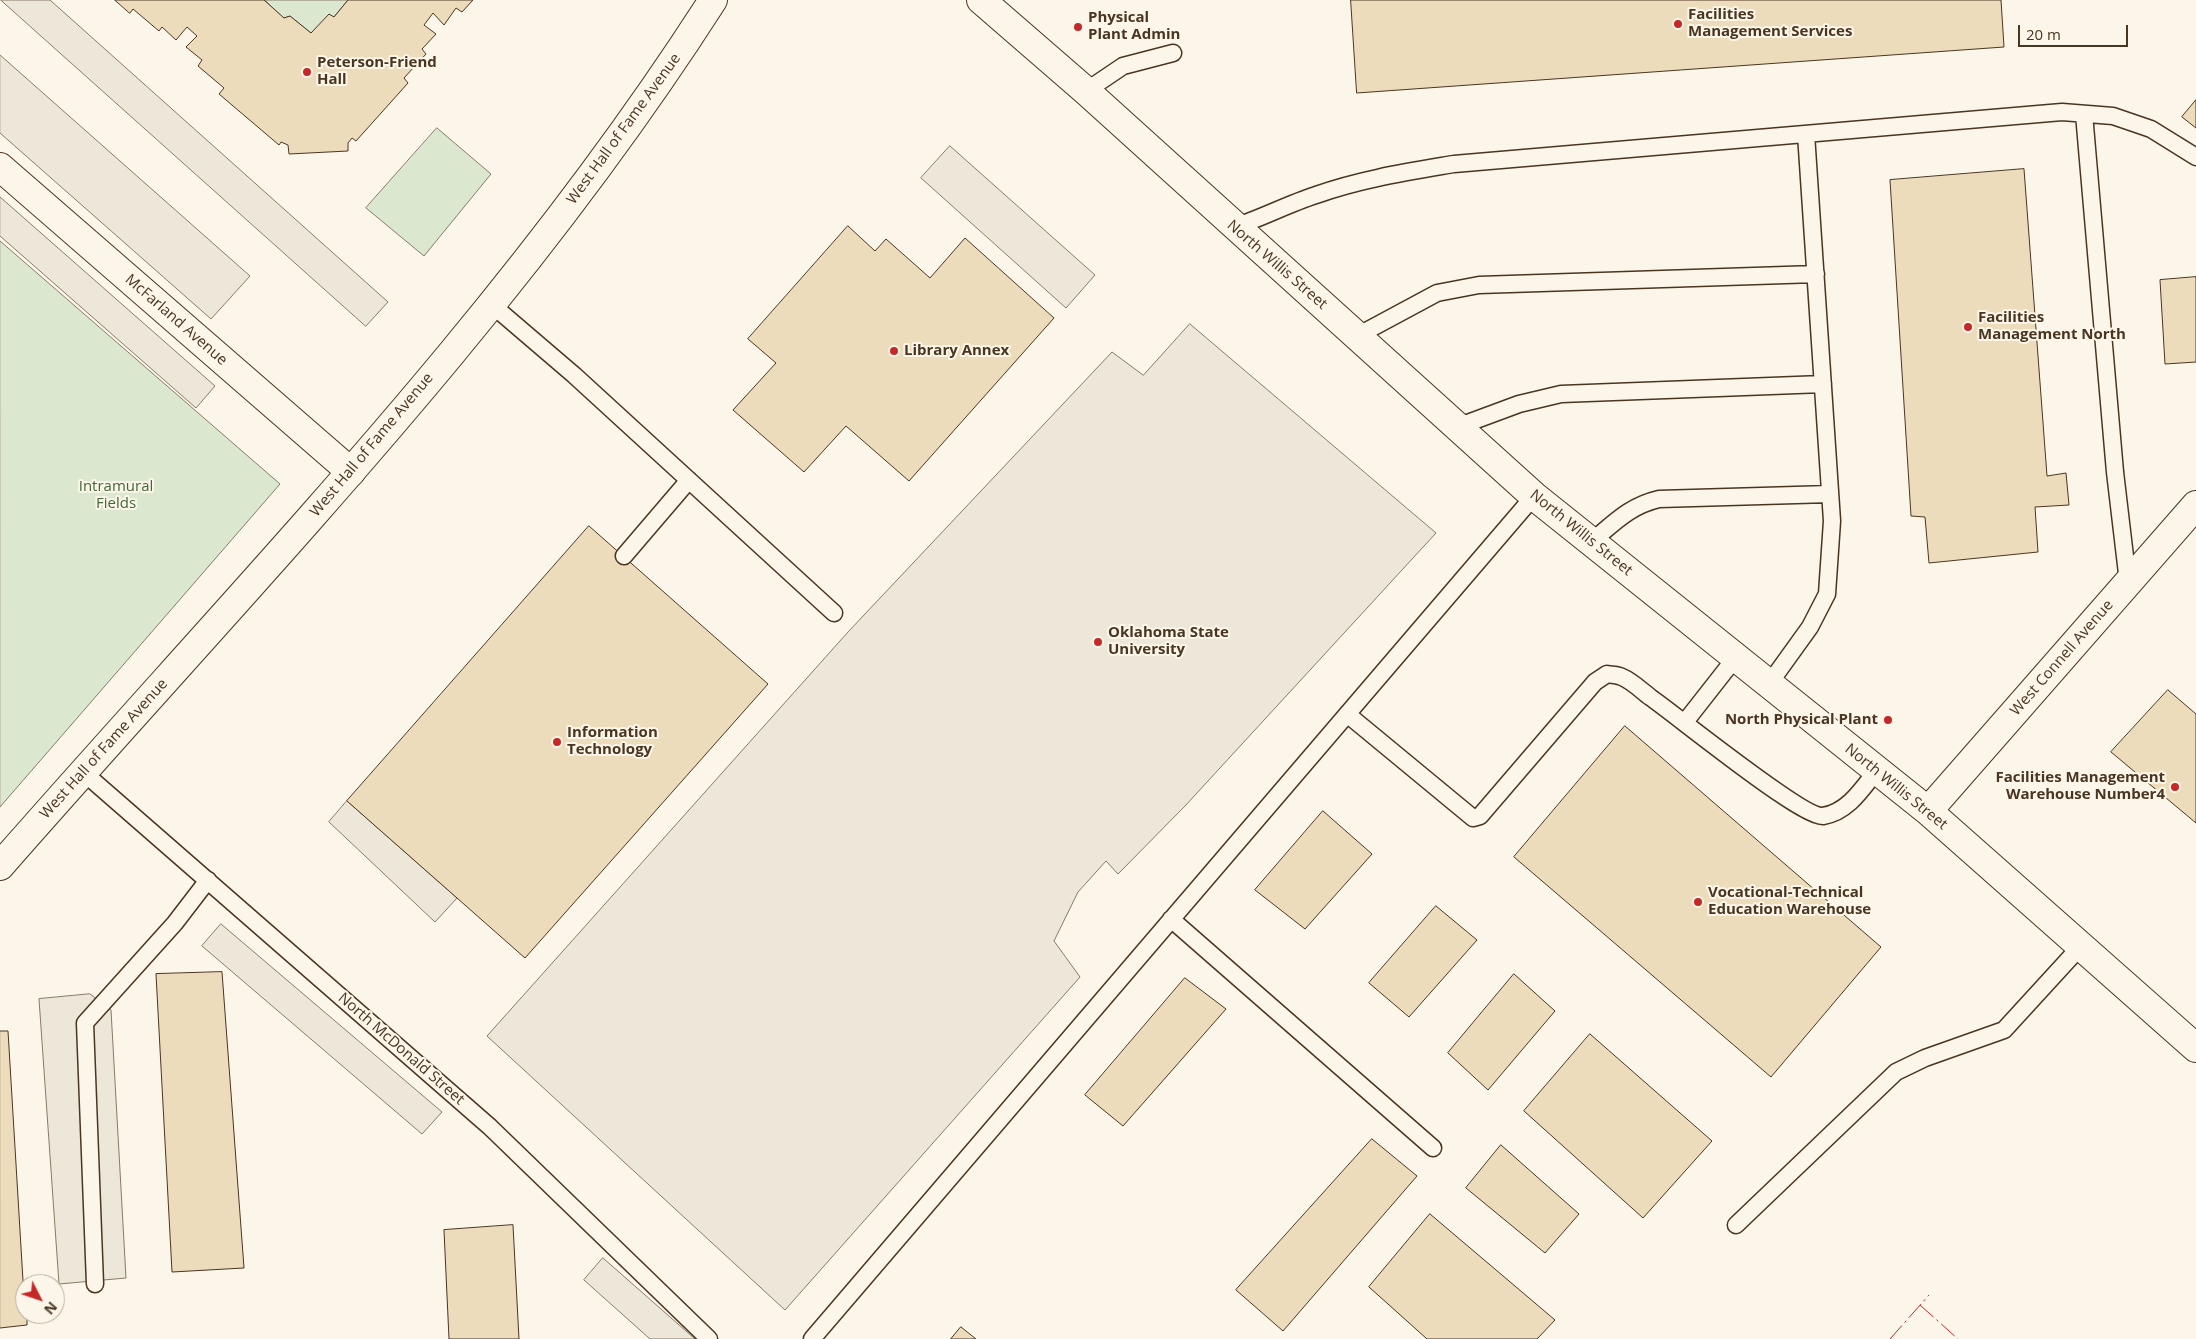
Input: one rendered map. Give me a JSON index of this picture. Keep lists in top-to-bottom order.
{
  "streets": {
    "street": [
      "West Hall of Fame Avenue",
      "North Willis Street",
      "McFarland Avenue",
      "West Connell Avenue"
    ],
    "lane": ["North McDonald Street"]
  },
  "crossings": [
    ["West Hall of Fame Avenue", "McFarland Avenue"],
    ["West Hall of Fame Avenue", "North McDonald Street"],
    ["North Willis Street", "West Connell Avenue"]
  ],
  "parks": ["Intramural Fields"],
  "places": [
    "Facilities Management Services",
    "Physical Plant Admin",
    "Peterson-Friend Hall",
    "Facilities Management North",
    "Library Annex",
    "Oklahoma State University",
    "North Physical Plant",
    "Information Technology",
    "Facilities Management Warehouse Number4",
    "Vocational-Technical Education Warehouse"
  ],
  "scale_bar": "20 m",
  "north": "bottom right"
}
